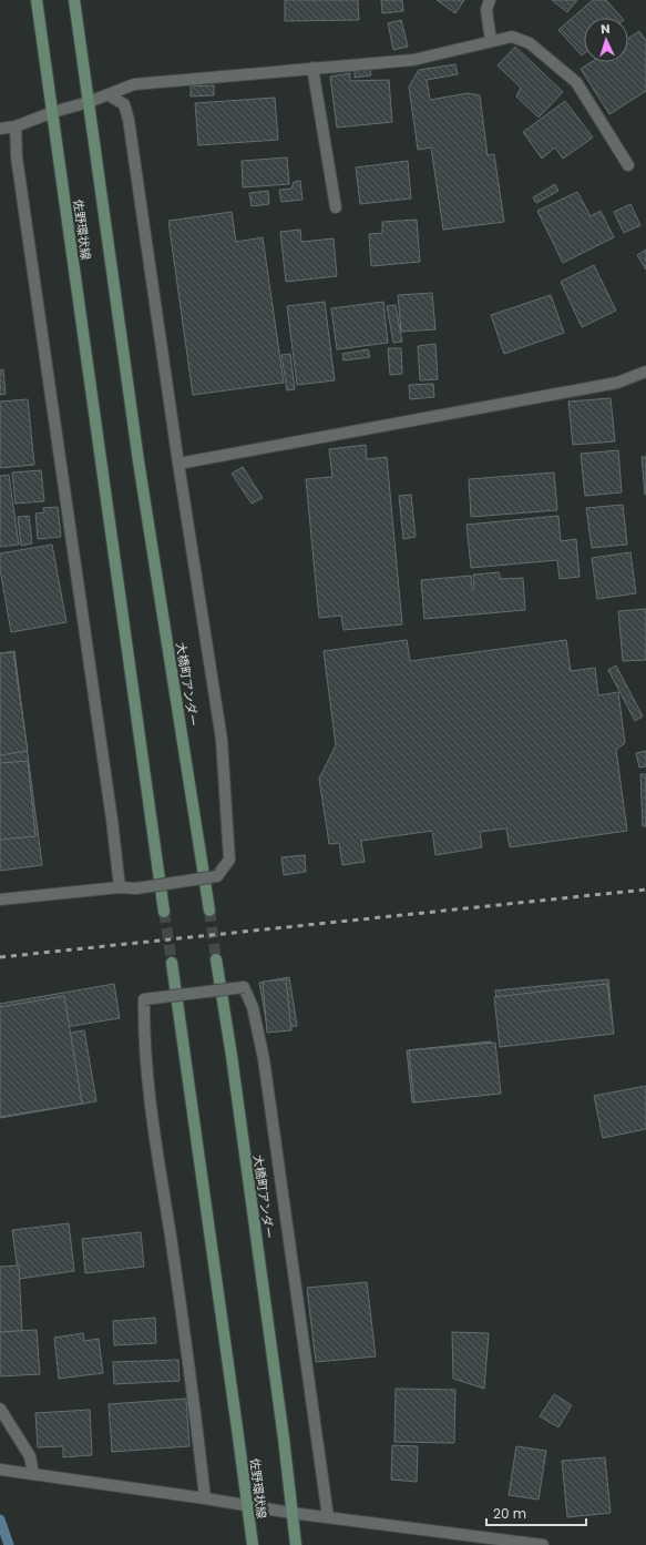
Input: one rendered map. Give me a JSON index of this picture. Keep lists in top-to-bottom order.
{
  "streets": {
    "main road": ["佐野環状線", "大橋町アンダー"]
  },
  "crossings": [
    ["佐野環状線", "大橋町アンダー"]
  ],
  "scale_bar": "20 m",
  "north": "top"
}
